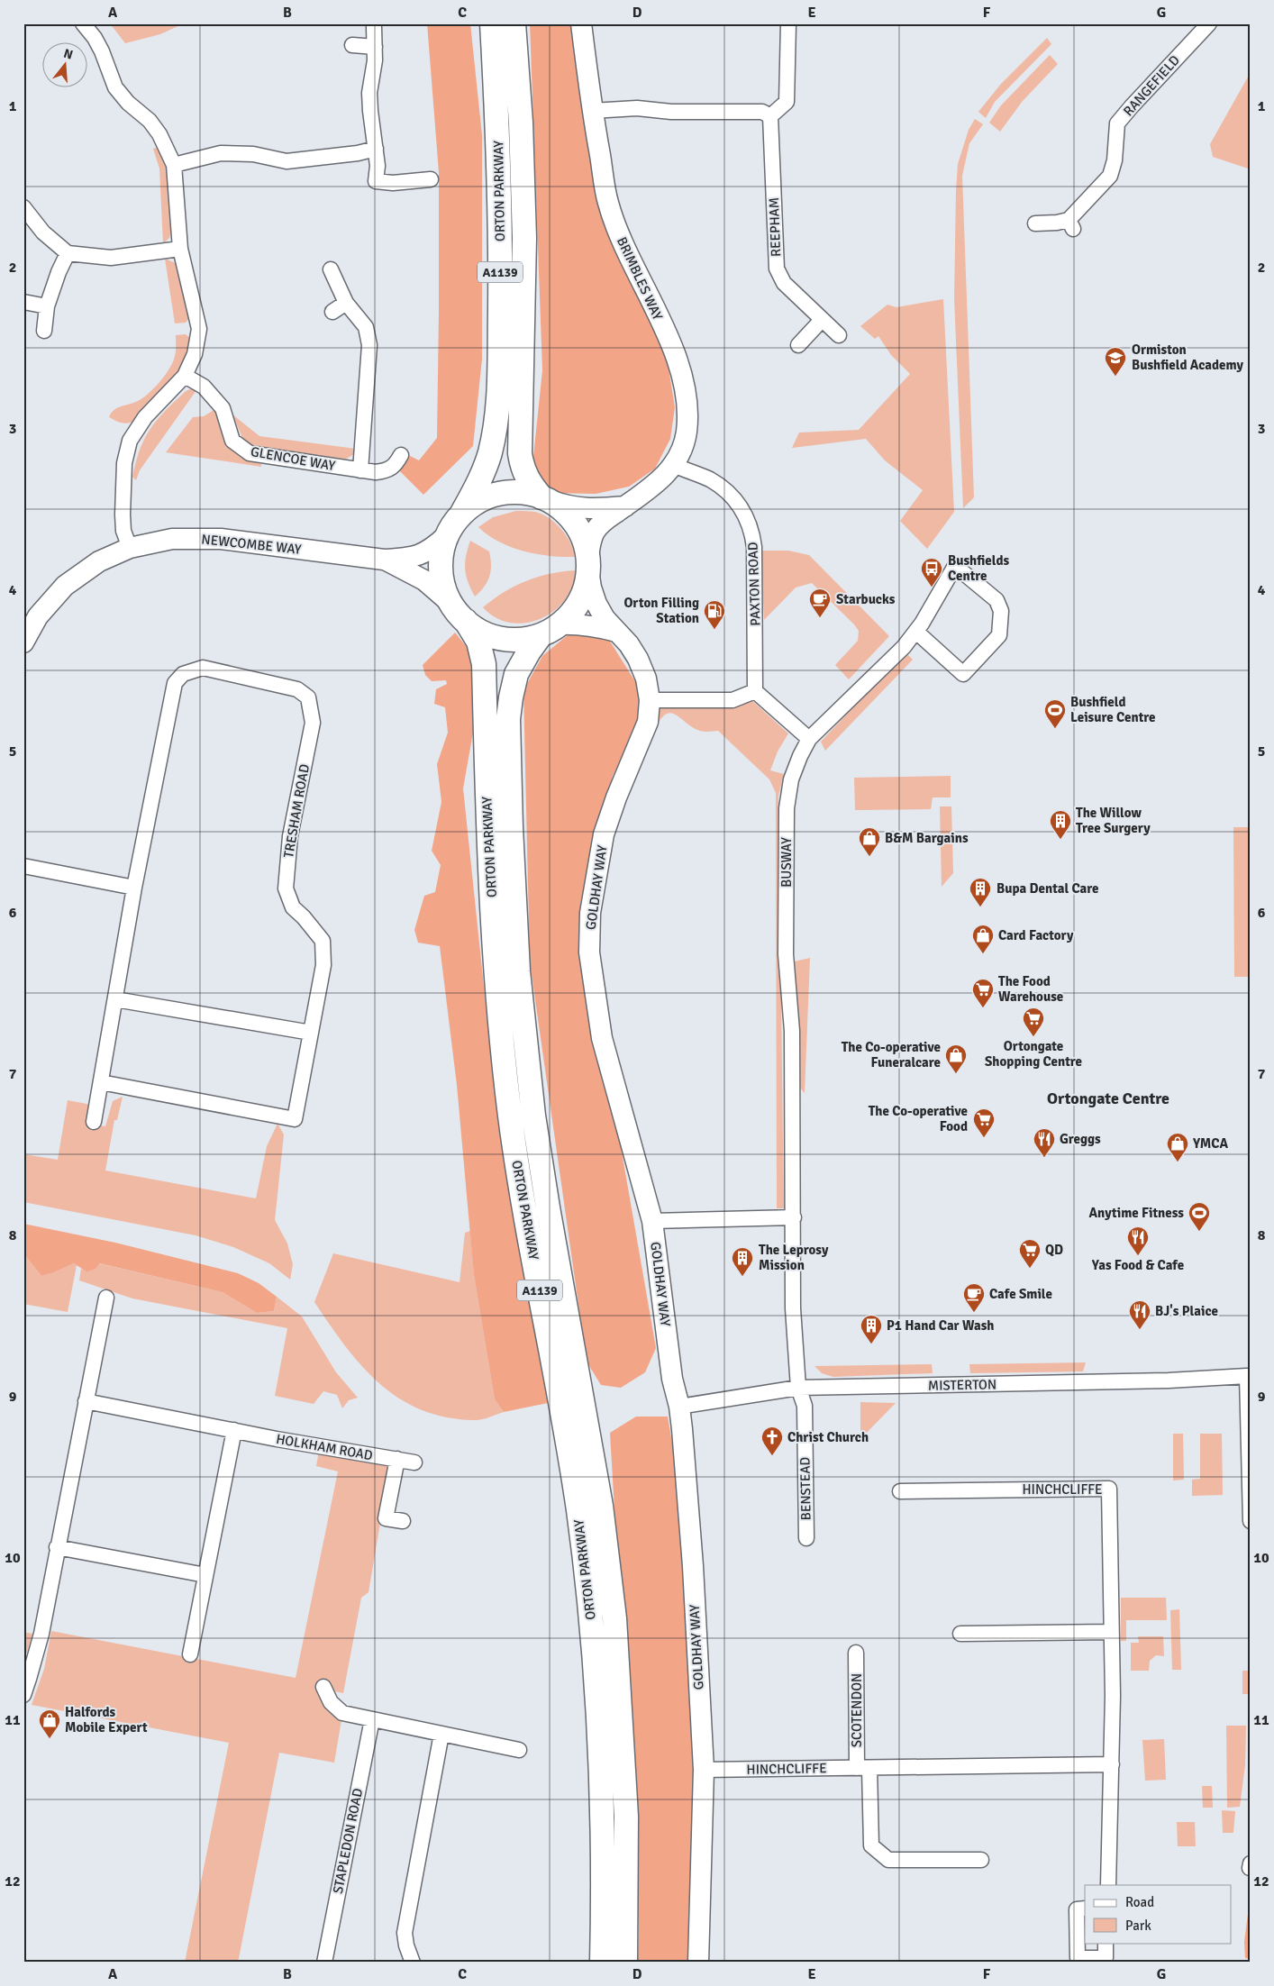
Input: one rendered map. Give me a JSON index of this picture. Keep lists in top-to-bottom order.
{
  "streets": {
    "main road": ["ORTON PARKWAY", "A1139"],
    "street": [
      "RANGEFIELD",
      "REEPHAM",
      "BRIMBLES WAY",
      "GLENCOE WAY",
      "NEWCOMBE WAY",
      "PAXTON ROAD",
      "TRESHAM ROAD",
      "BUSWAY",
      "GOLDHAY WAY",
      "MISTERTON",
      "HOLKHAM ROAD",
      "BENSTEAD",
      "HINCHCLIFFE",
      "SCOTENDON",
      "STAPLEDON ROAD"
    ]
  },
  "crossings": [
    ["ORTON PARKWAY", "BRIMBLES WAY"],
    ["ORTON PARKWAY", "NEWCOMBE WAY"],
    ["ORTON PARKWAY", "GOLDHAY WAY"],
    ["BRIMBLES WAY", "NEWCOMBE WAY"],
    ["BRIMBLES WAY", "PAXTON ROAD"],
    ["BRIMBLES WAY", "GOLDHAY WAY"],
    ["NEWCOMBE WAY", "GOLDHAY WAY"],
    ["BUSWAY", "MISTERTON"],
    ["BUSWAY", "BENSTEAD"],
    ["GOLDHAY WAY", "MISTERTON"],
    ["GOLDHAY WAY", "HINCHCLIFFE"],
    ["MISTERTON", "BENSTEAD"],
    ["HINCHCLIFFE", "SCOTENDON"]
  ],
  "districts": ["Ortongate Centre"],
  "places": {
    "school or university": ["Ormiston Bushfield Academy"],
    "bus stop": ["Bushfields Centre"],
    "cafe": ["Starbucks", "Cafe Smile"],
    "fuel station": ["Orton Filling Station"],
    "sports": ["Bushfield Leisure Centre", "Anytime Fitness"],
    "building": [
      "The Willow Tree Surgery",
      "Bupa Dental Care",
      "The Leprosy Mission",
      "P1 Hand Car Wash"
    ],
    "shop": [
      "B&M Bargains",
      "Card Factory",
      "The Co-operative Funeralcare",
      "YMCA",
      "Halfords Mobile Expert"
    ],
    "supermarket": [
      "The Food Warehouse",
      "Ortongate Shopping Centre",
      "The Co-operative Food",
      "QD"
    ],
    "restaurant": ["Greggs", "Yas Food & Cafe", "BJ's Plaice"],
    "church": ["Christ Church"]
  },
  "legend": ["Road", "Park"],
  "north": "top",
  "grid": {
    "columns": [
      "A",
      "B",
      "C",
      "D",
      "E",
      "F",
      "G"
    ],
    "rows": [
      "1",
      "2",
      "3",
      "4",
      "5",
      "6",
      "7",
      "8",
      "9",
      "10",
      "11",
      "12"
    ]
  }
}
